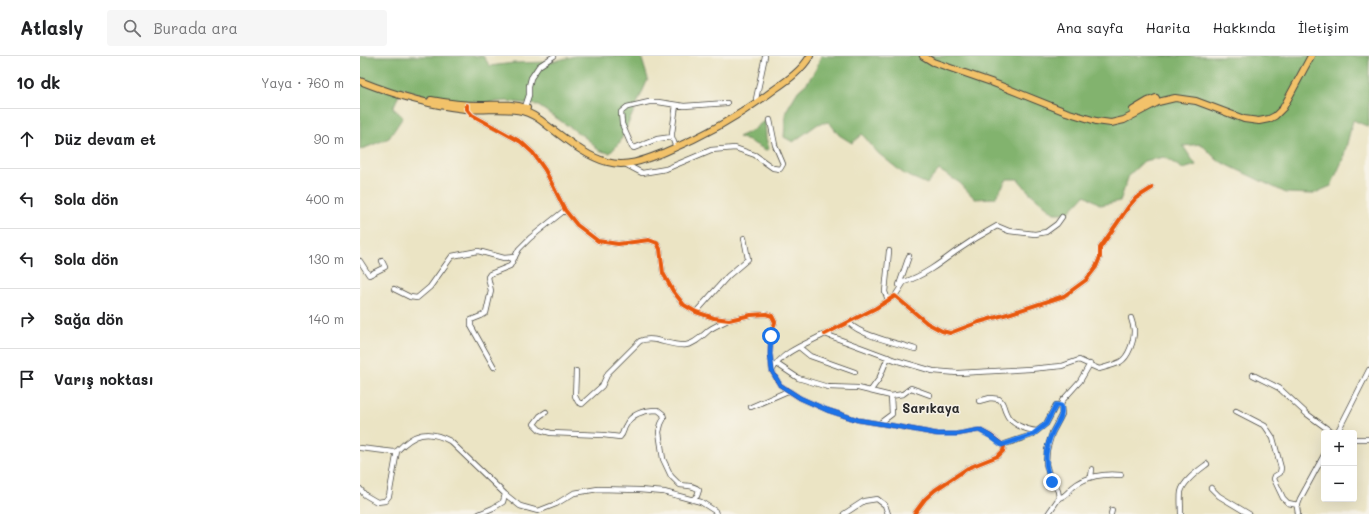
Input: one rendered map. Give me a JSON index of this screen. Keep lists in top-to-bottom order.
{
  "districts": ["Sarıkaya"],
  "page": {
    "header": "Atlasly",
    "search": "Burada ara",
    "nav": [
      "Ana sayfa",
      "Harita",
      "Hakkında",
      "İletişim"
    ],
    "heading": ["10 dk", "Yaya · 760 m"],
    "list": [
      ["Düz devam et", "90 m"],
      ["Sola dön", "400 m"],
      ["Sola dön", "130 m"],
      ["Sağa dön", "140 m"],
      "Varış noktası"
    ],
    "map_buttons": ["+", "−"]
  }
}
